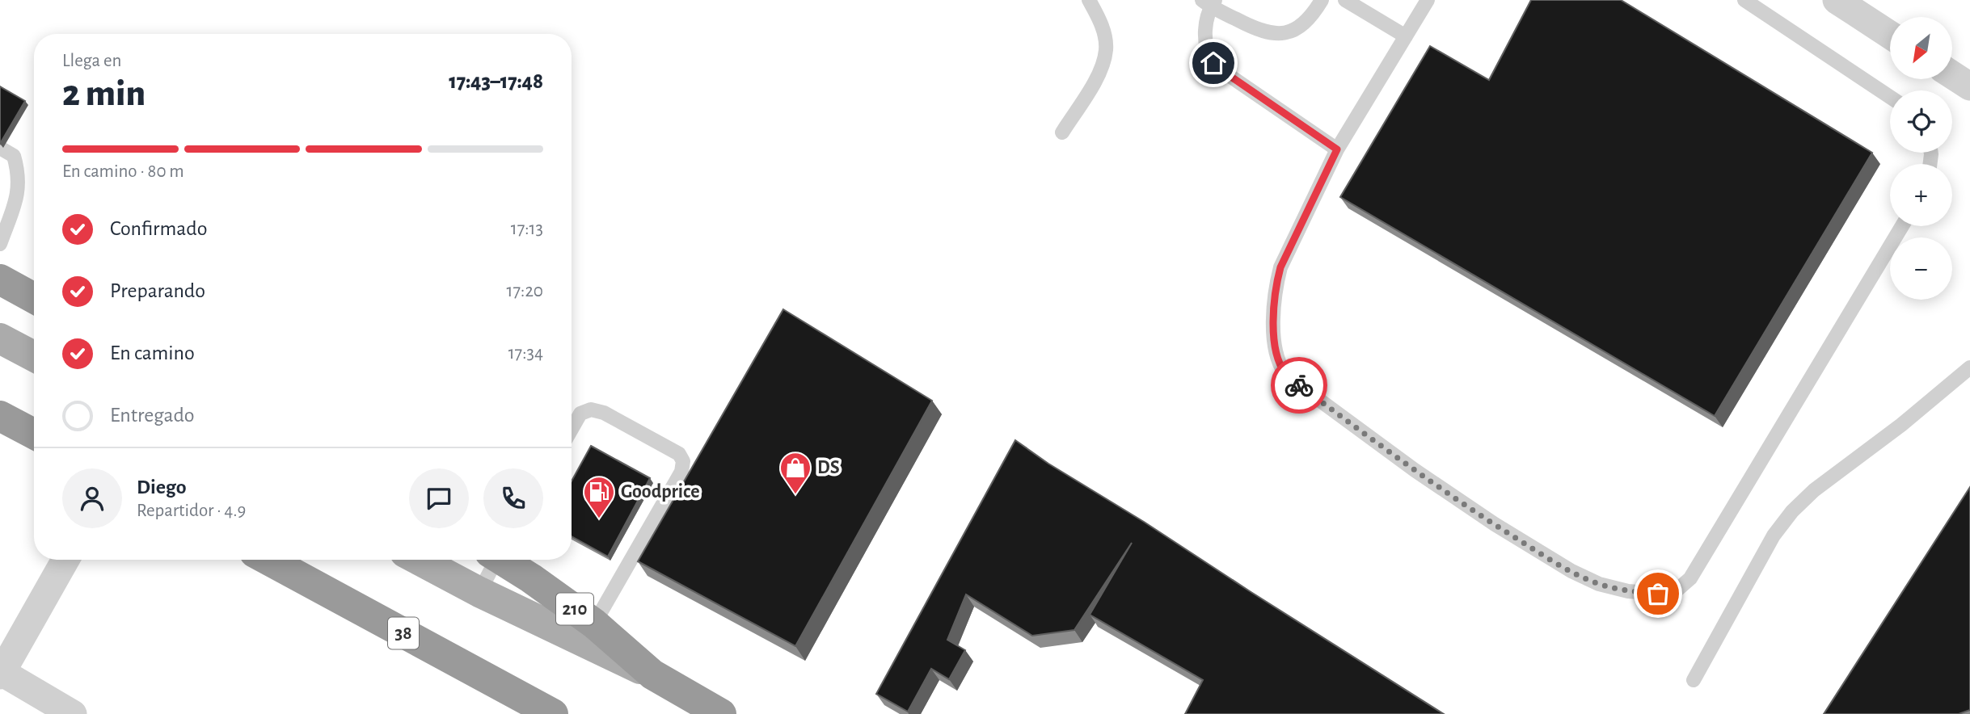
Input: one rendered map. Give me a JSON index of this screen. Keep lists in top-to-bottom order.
{
  "streets": {
    "highway": ["210", "38"]
  },
  "places": {
    "shop": ["DS"],
    "fuel station": ["Goodprice"]
  },
  "north": "bottom left",
  "page": {
    "map_buttons": ["+", "−"],
    "heading": ["2 min", "Llega en", "17:43–17:48"],
    "panel": ["Diego", "Repartidor · 4.9"],
    "bar": "En camino · 80 m",
    "list": [
      ["Confirmado", "17:13"],
      ["Preparando", "17:20"],
      ["En camino", "17:34"],
      "Entregado"
    ]
  }
}
